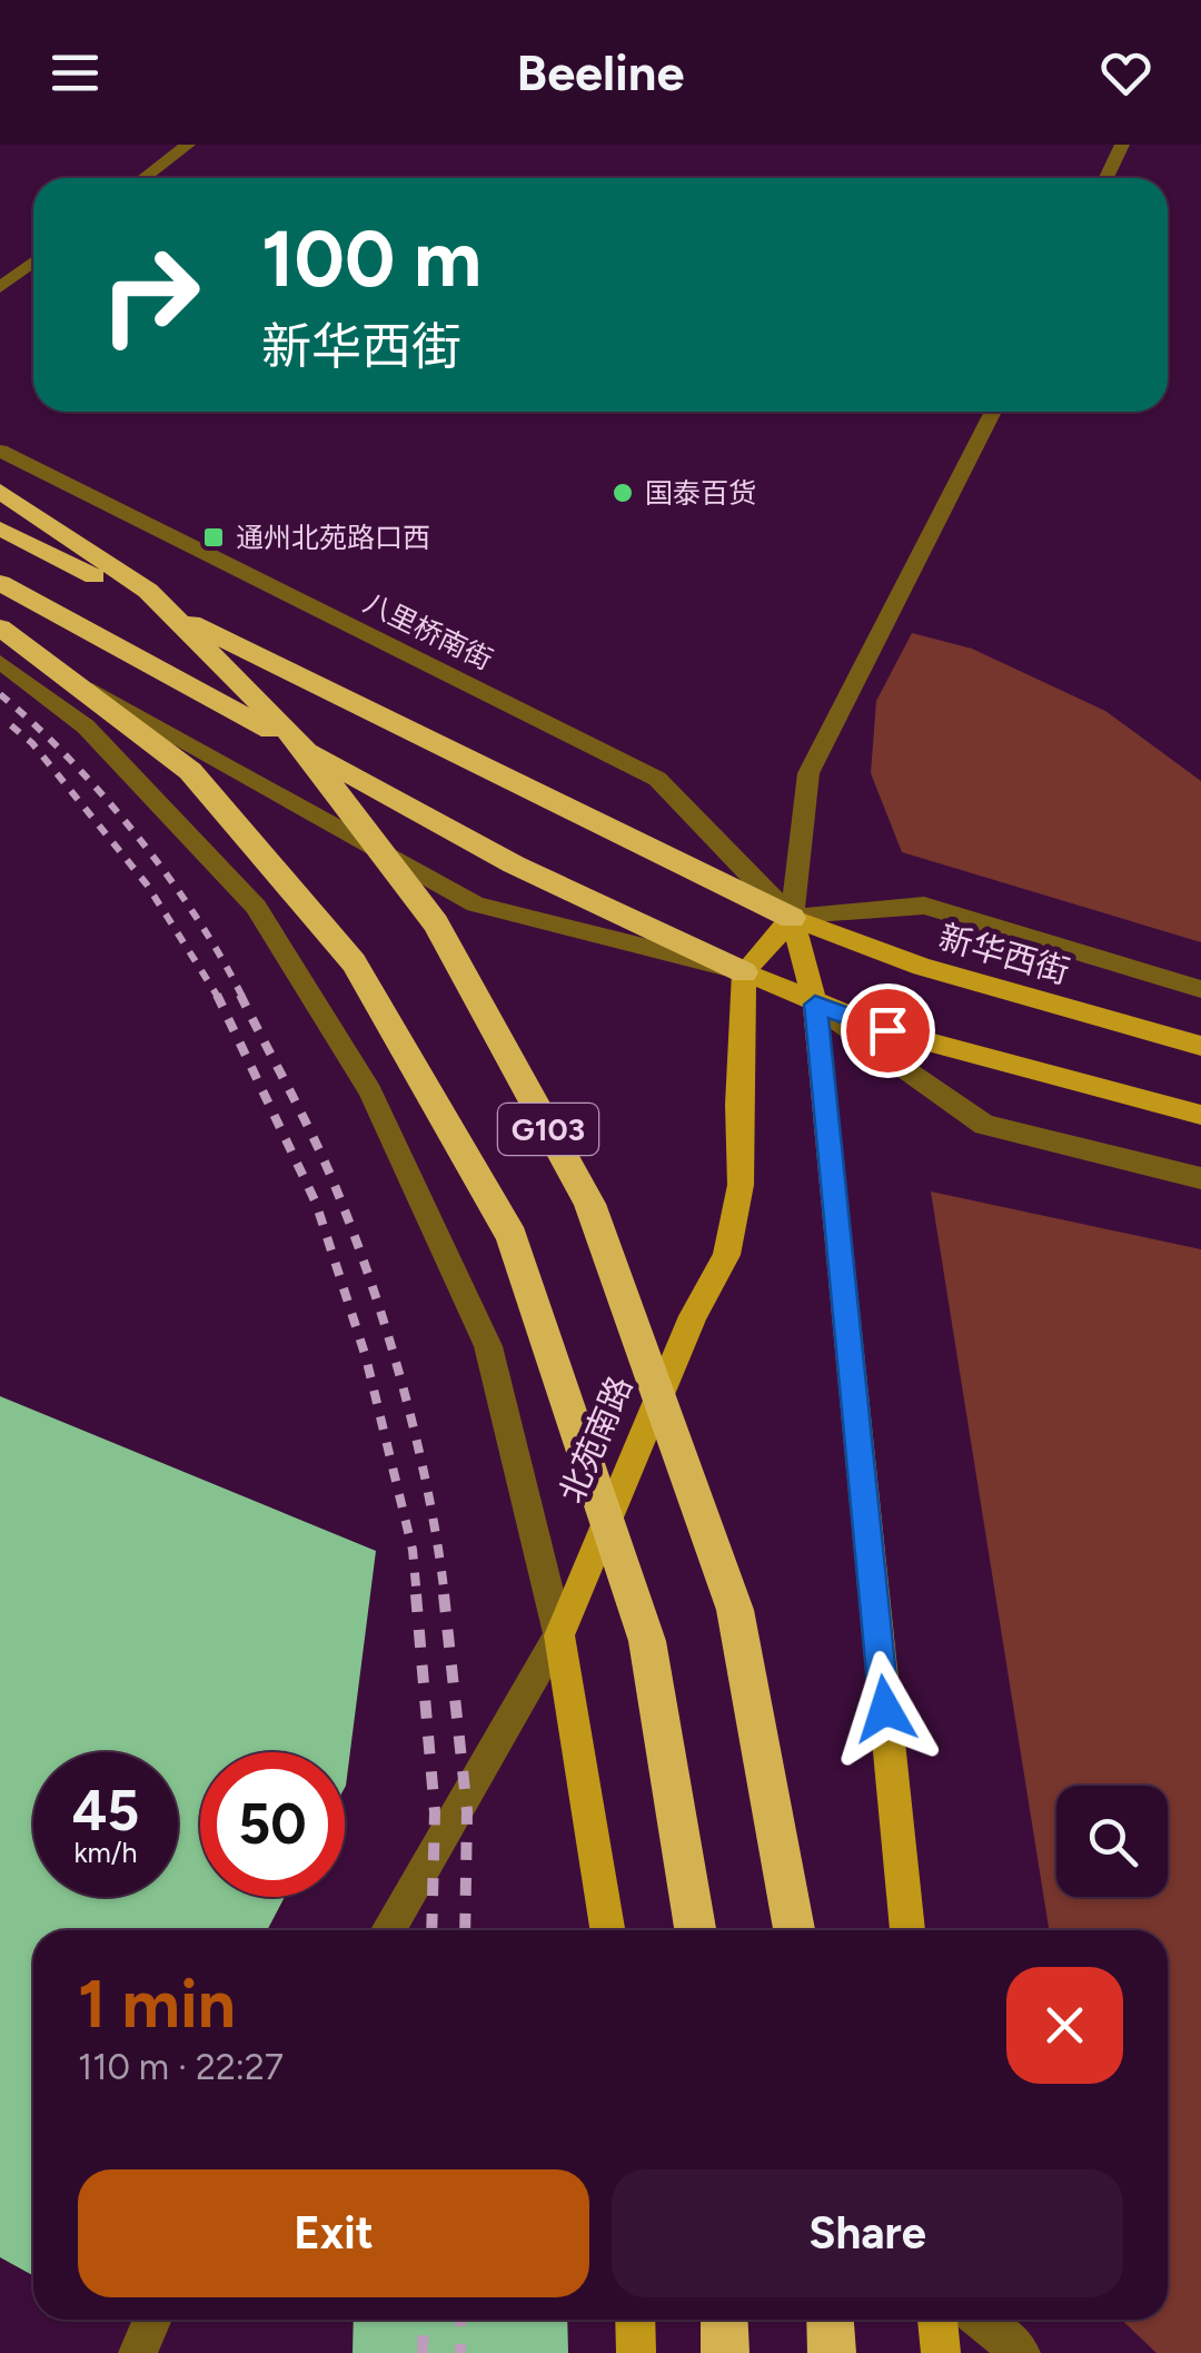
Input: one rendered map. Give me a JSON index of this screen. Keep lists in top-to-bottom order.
{
  "streets": {
    "highway": ["G103"],
    "main road": ["新华西街", "北苑南路"],
    "street": ["八里桥南街"]
  },
  "crossings": [
    ["八里桥南街", "新华西街"]
  ],
  "places": {
    "other": ["国泰百货"],
    "transit": ["通州北苑路口西"]
  },
  "page": {
    "header": "Beeline",
    "turn": ["100 m", "新华西街"],
    "speed": "45 km/h",
    "limit": "50",
    "heading": ["1 min", "110 m · 22:27"],
    "buttons": ["Exit", "Share"]
  }
}
